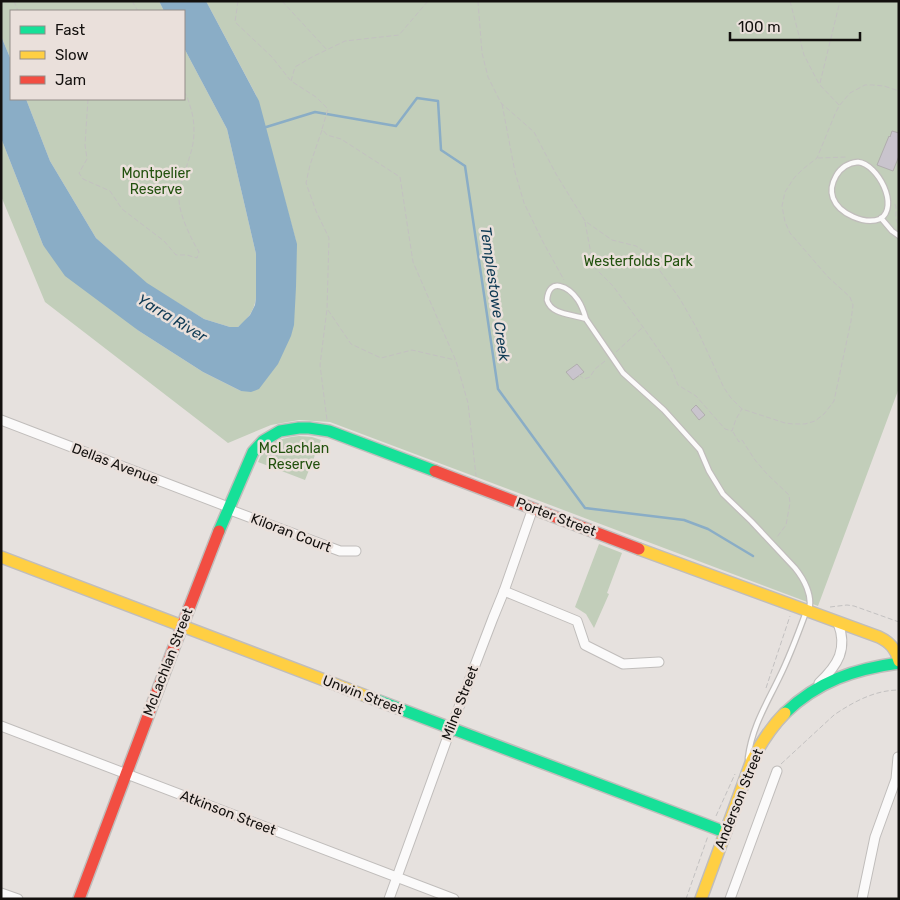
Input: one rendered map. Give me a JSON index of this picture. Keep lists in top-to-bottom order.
{
  "streets": {
    "street": [
      "Dellas Avenue",
      "Porter Street",
      "Kiloran Court",
      "McLachlan Street",
      "Unwin Street",
      "Milne Street",
      "Anderson Street",
      "Atkinson Street"
    ]
  },
  "crossings": [
    ["Dellas Avenue", "Kiloran Court"],
    ["Dellas Avenue", "McLachlan Street"],
    ["Porter Street", "McLachlan Street"],
    ["Porter Street", "Milne Street"],
    ["Porter Street", "Anderson Street"],
    ["Kiloran Court", "McLachlan Street"],
    ["McLachlan Street", "Unwin Street"],
    ["McLachlan Street", "Atkinson Street"],
    ["Unwin Street", "Milne Street"],
    ["Unwin Street", "Anderson Street"],
    ["Milne Street", "Atkinson Street"]
  ],
  "water": ["Templestowe Creek", "Yarra River"],
  "parks": ["Montpelier Reserve", "Westerfolds Park", "McLachlan Reserve"],
  "legend": ["Fast", "Slow", "Jam"],
  "scale_bar": "100 m"
}
